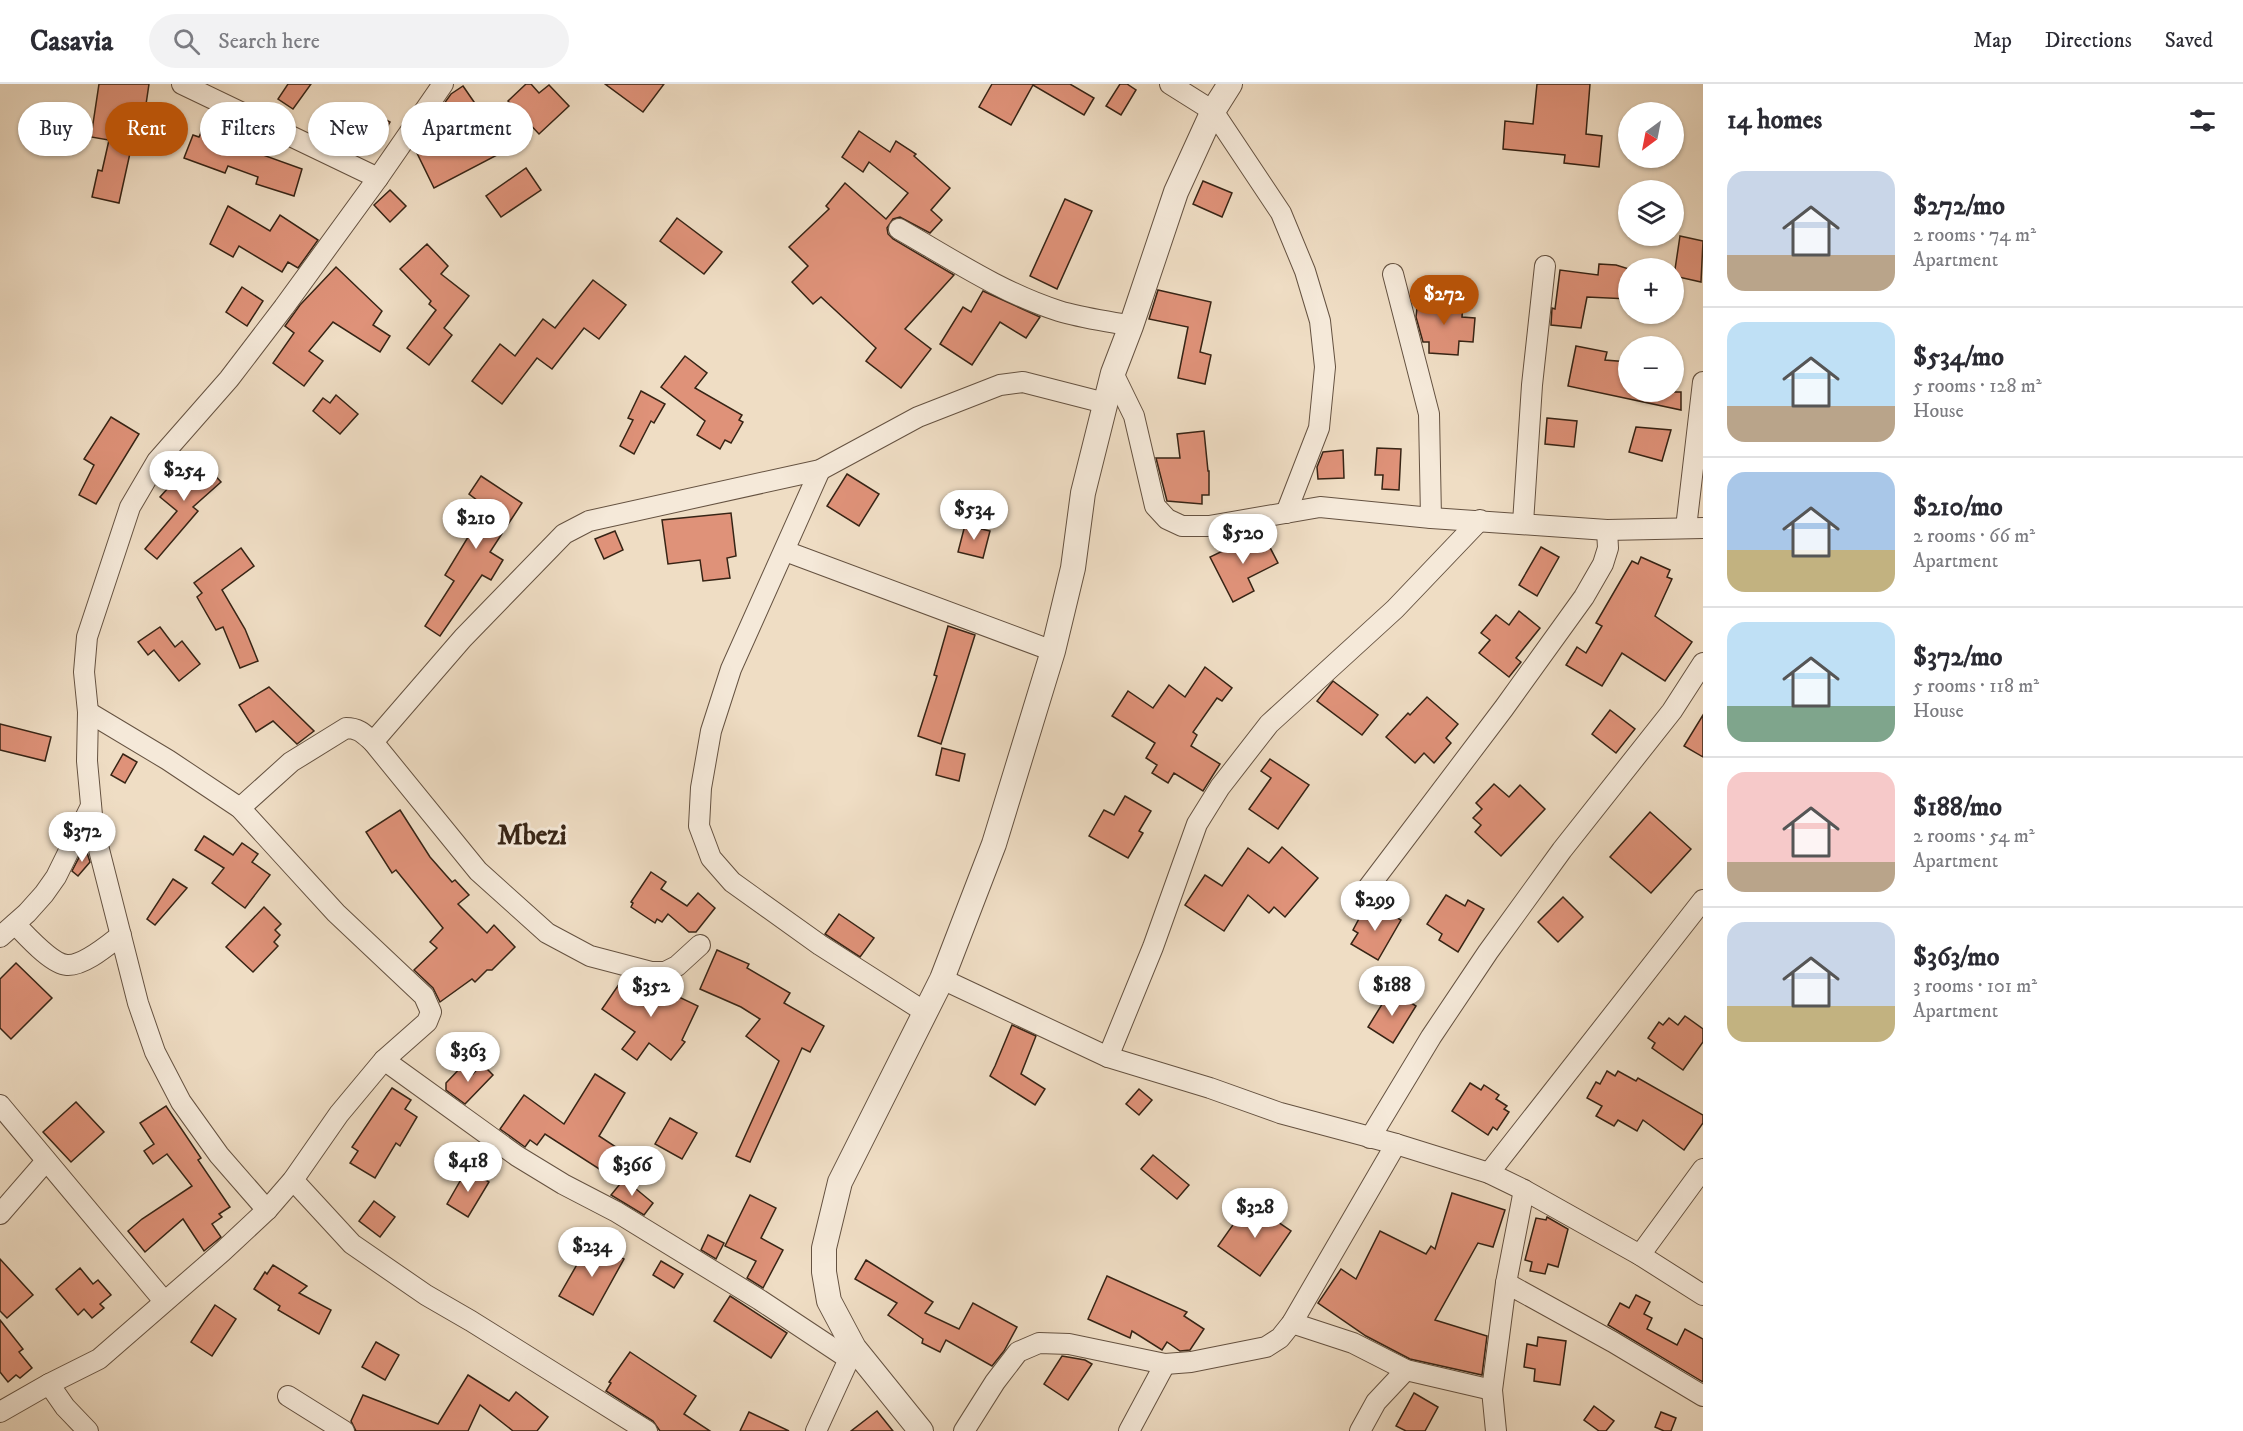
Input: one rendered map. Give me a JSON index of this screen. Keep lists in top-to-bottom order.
{
  "districts": ["Mbezi"],
  "north": "bottom left",
  "page": {
    "header": "Casavia",
    "search": "Search here",
    "nav": ["Map", "Directions", "Saved"],
    "heading": "14 homes",
    "map_buttons": ["+", "−"],
    "chip": [
      "Buy",
      "Rent",
      "Filters",
      "New",
      "Apartment"
    ],
    "list": [
      {
        "name": "$272/mo",
        "note": "2 rooms · 74 m² · Apartment"
      },
      {
        "name": "$534/mo",
        "note": "5 rooms · 128 m² · House"
      },
      {
        "name": "$210/mo",
        "note": "2 rooms · 66 m² · Apartment"
      },
      {
        "name": "$372/mo",
        "note": "5 rooms · 118 m² · House"
      },
      {
        "name": "$188/mo",
        "note": "2 rooms · 54 m² · Apartment"
      },
      {
        "name": "$363/mo",
        "note": "3 rooms · 101 m² · Apartment"
      }
    ],
    "price": [
      "$272",
      "$254",
      "$534",
      "$210",
      "$520",
      "$372",
      "$299",
      "$188",
      "$352",
      "$363",
      "$418",
      "$366",
      "$328",
      "$234"
    ]
  }
}
